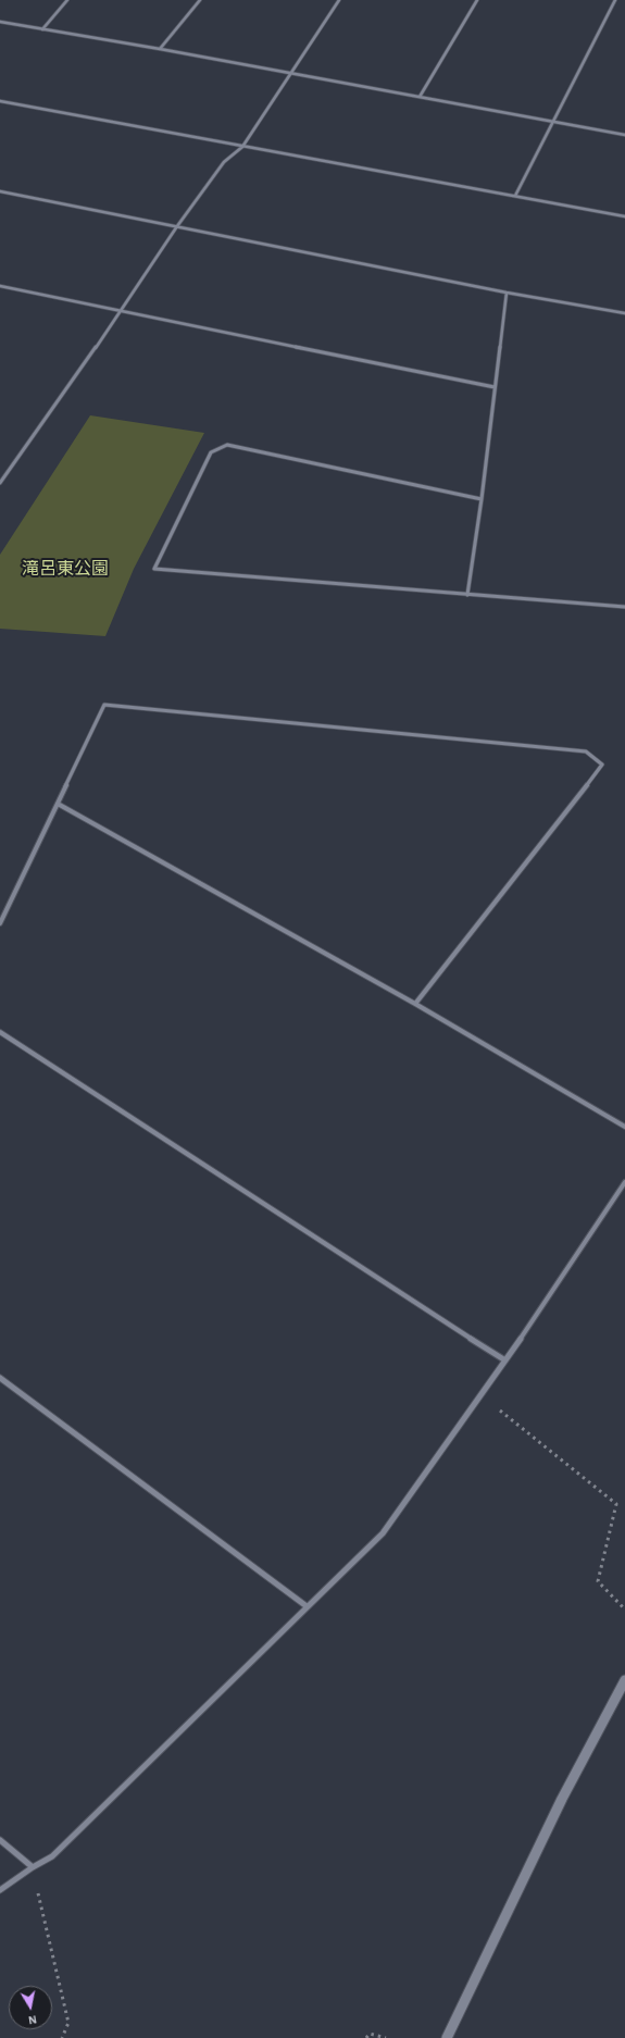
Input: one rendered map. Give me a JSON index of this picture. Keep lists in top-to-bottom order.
{
  "parks": ["滝呂東公園"],
  "north": "bottom"
}
